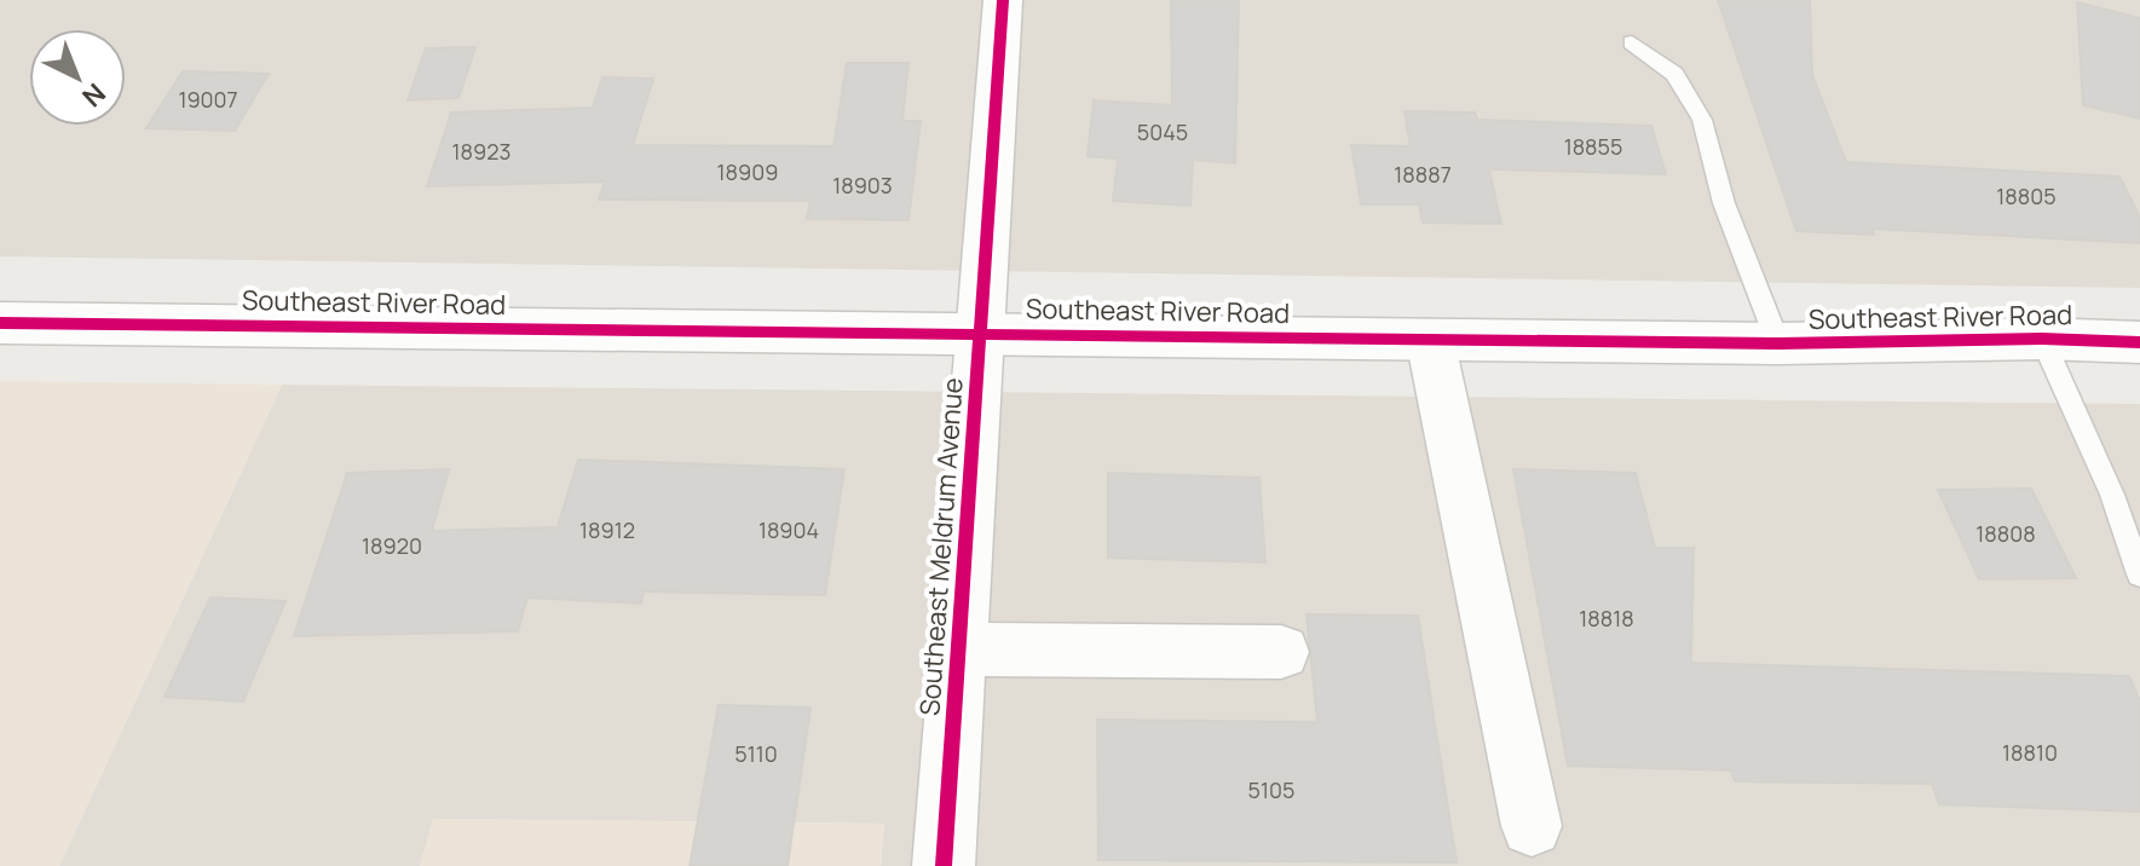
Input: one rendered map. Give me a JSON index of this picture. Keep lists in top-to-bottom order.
{
  "streets": {
    "street": ["Southeast River Road", "Southeast Meldrum Avenue"]
  },
  "crossings": [
    ["Southeast River Road", "Southeast Meldrum Avenue"]
  ],
  "house_numbers": [
    "19007",
    "5045",
    "18855",
    "18923",
    "18909",
    "18887",
    "18903",
    "18805",
    "18912",
    "18904",
    "18808",
    "18920",
    "18818",
    "18810",
    "5110",
    "5105"
  ],
  "north": "bottom right"
}
